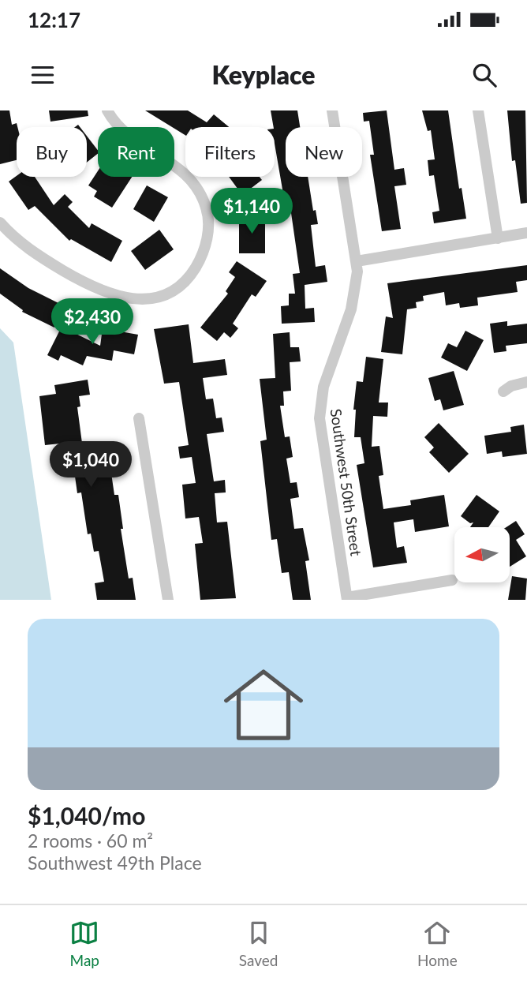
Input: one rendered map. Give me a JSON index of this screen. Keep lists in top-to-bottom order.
{
  "streets": {
    "street": ["Southwest 50th Street"]
  },
  "north": "left",
  "page": {
    "status": "12:17",
    "header": "Keyplace",
    "chip": [
      "Buy",
      "Rent",
      "Filters",
      "New"
    ],
    "price": ["$1,140", "$2,430", "$1,040"],
    "list": [
      {
        "name": "$1,040/mo",
        "note": "2 rooms · 60 m² · Southwest 49th Place"
      }
    ],
    "tabs": ["Map", "Saved", "Home"]
  }
}
